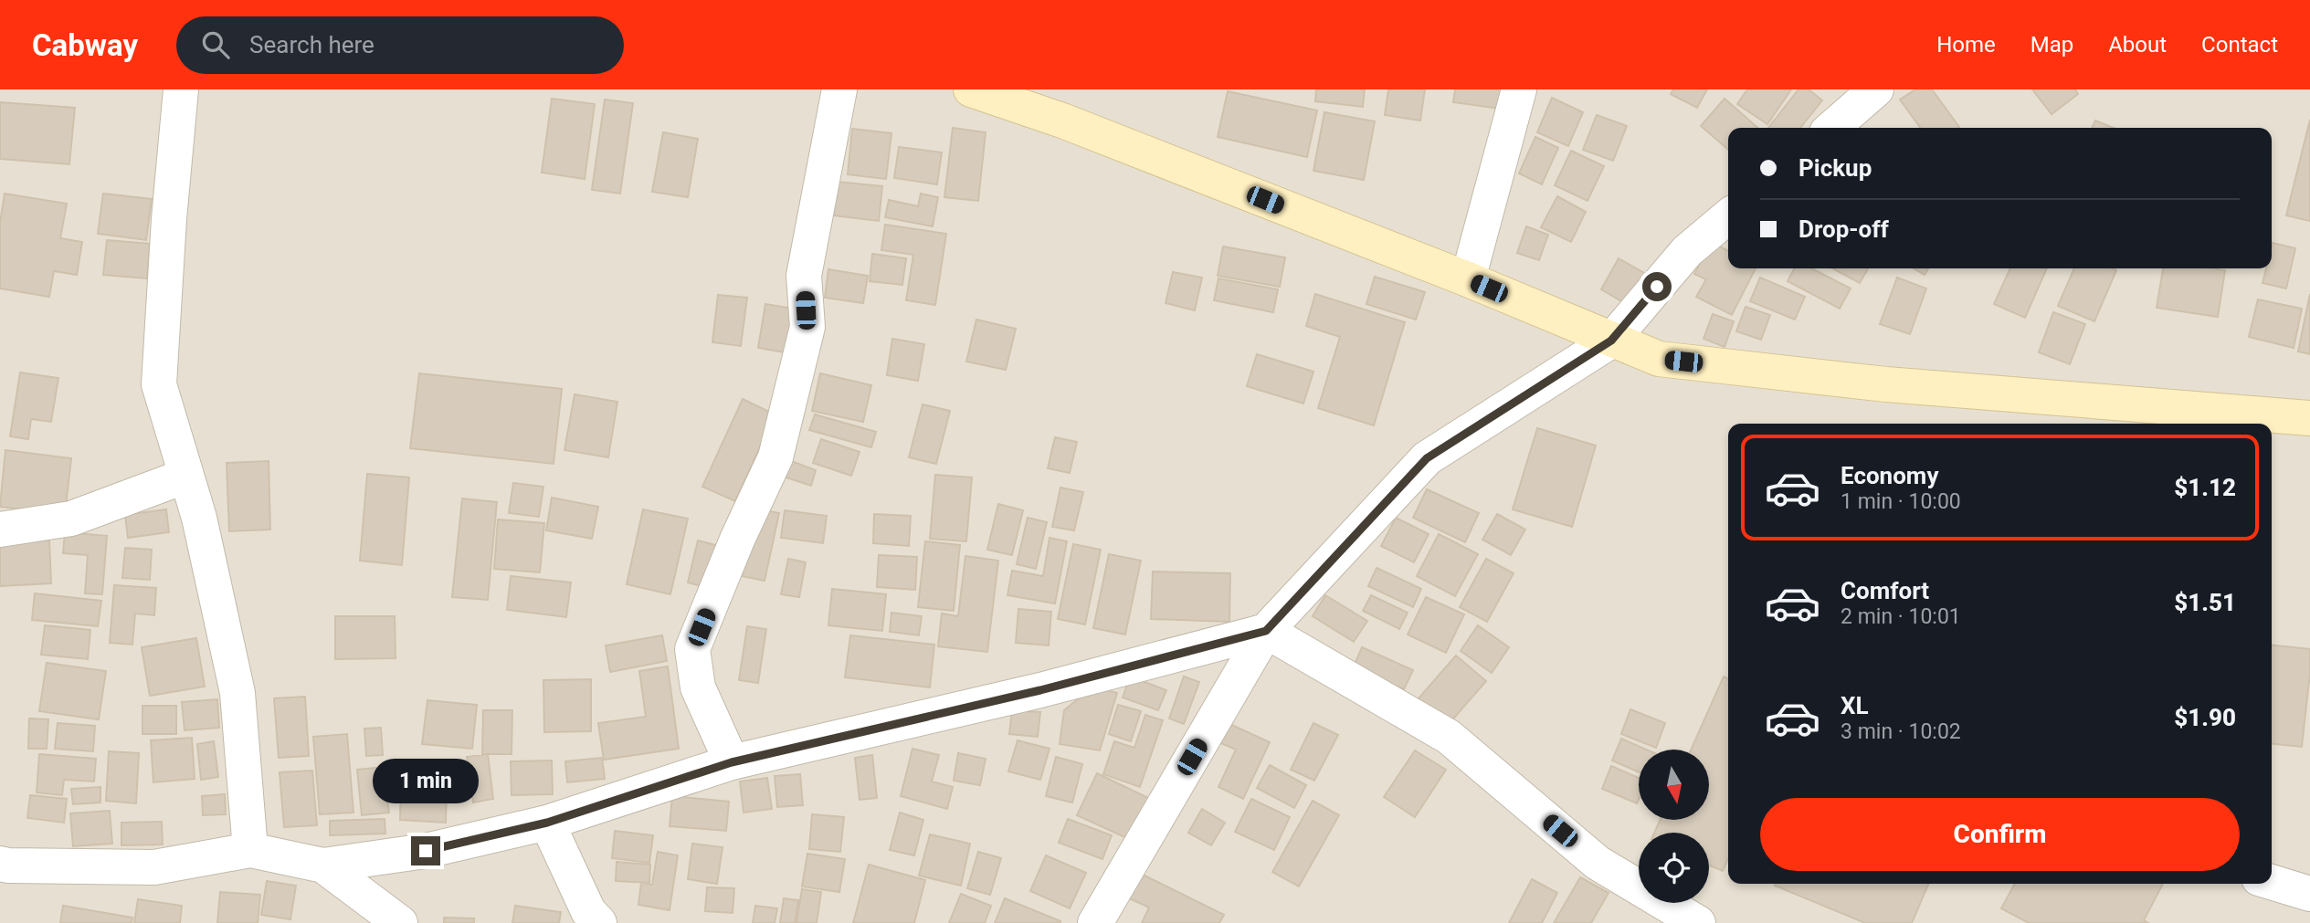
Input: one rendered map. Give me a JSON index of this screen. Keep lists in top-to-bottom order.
{
  "north": "bottom",
  "page": {
    "header": "Cabway",
    "search": "Search here",
    "nav": [
      "Home",
      "Map",
      "About",
      "Contact"
    ],
    "banner": ["Pickup", "Drop-off"],
    "list": [
      {
        "name": "Economy",
        "note": "1 min · 10:00",
        "value": "$1.12"
      },
      {
        "name": "Comfort",
        "note": "2 min · 10:01",
        "value": "$1.51"
      },
      {
        "name": "XL",
        "note": "3 min · 10:02",
        "value": "$1.90"
      }
    ],
    "bubble": "1 min",
    "buttons": "Confirm"
  }
}
